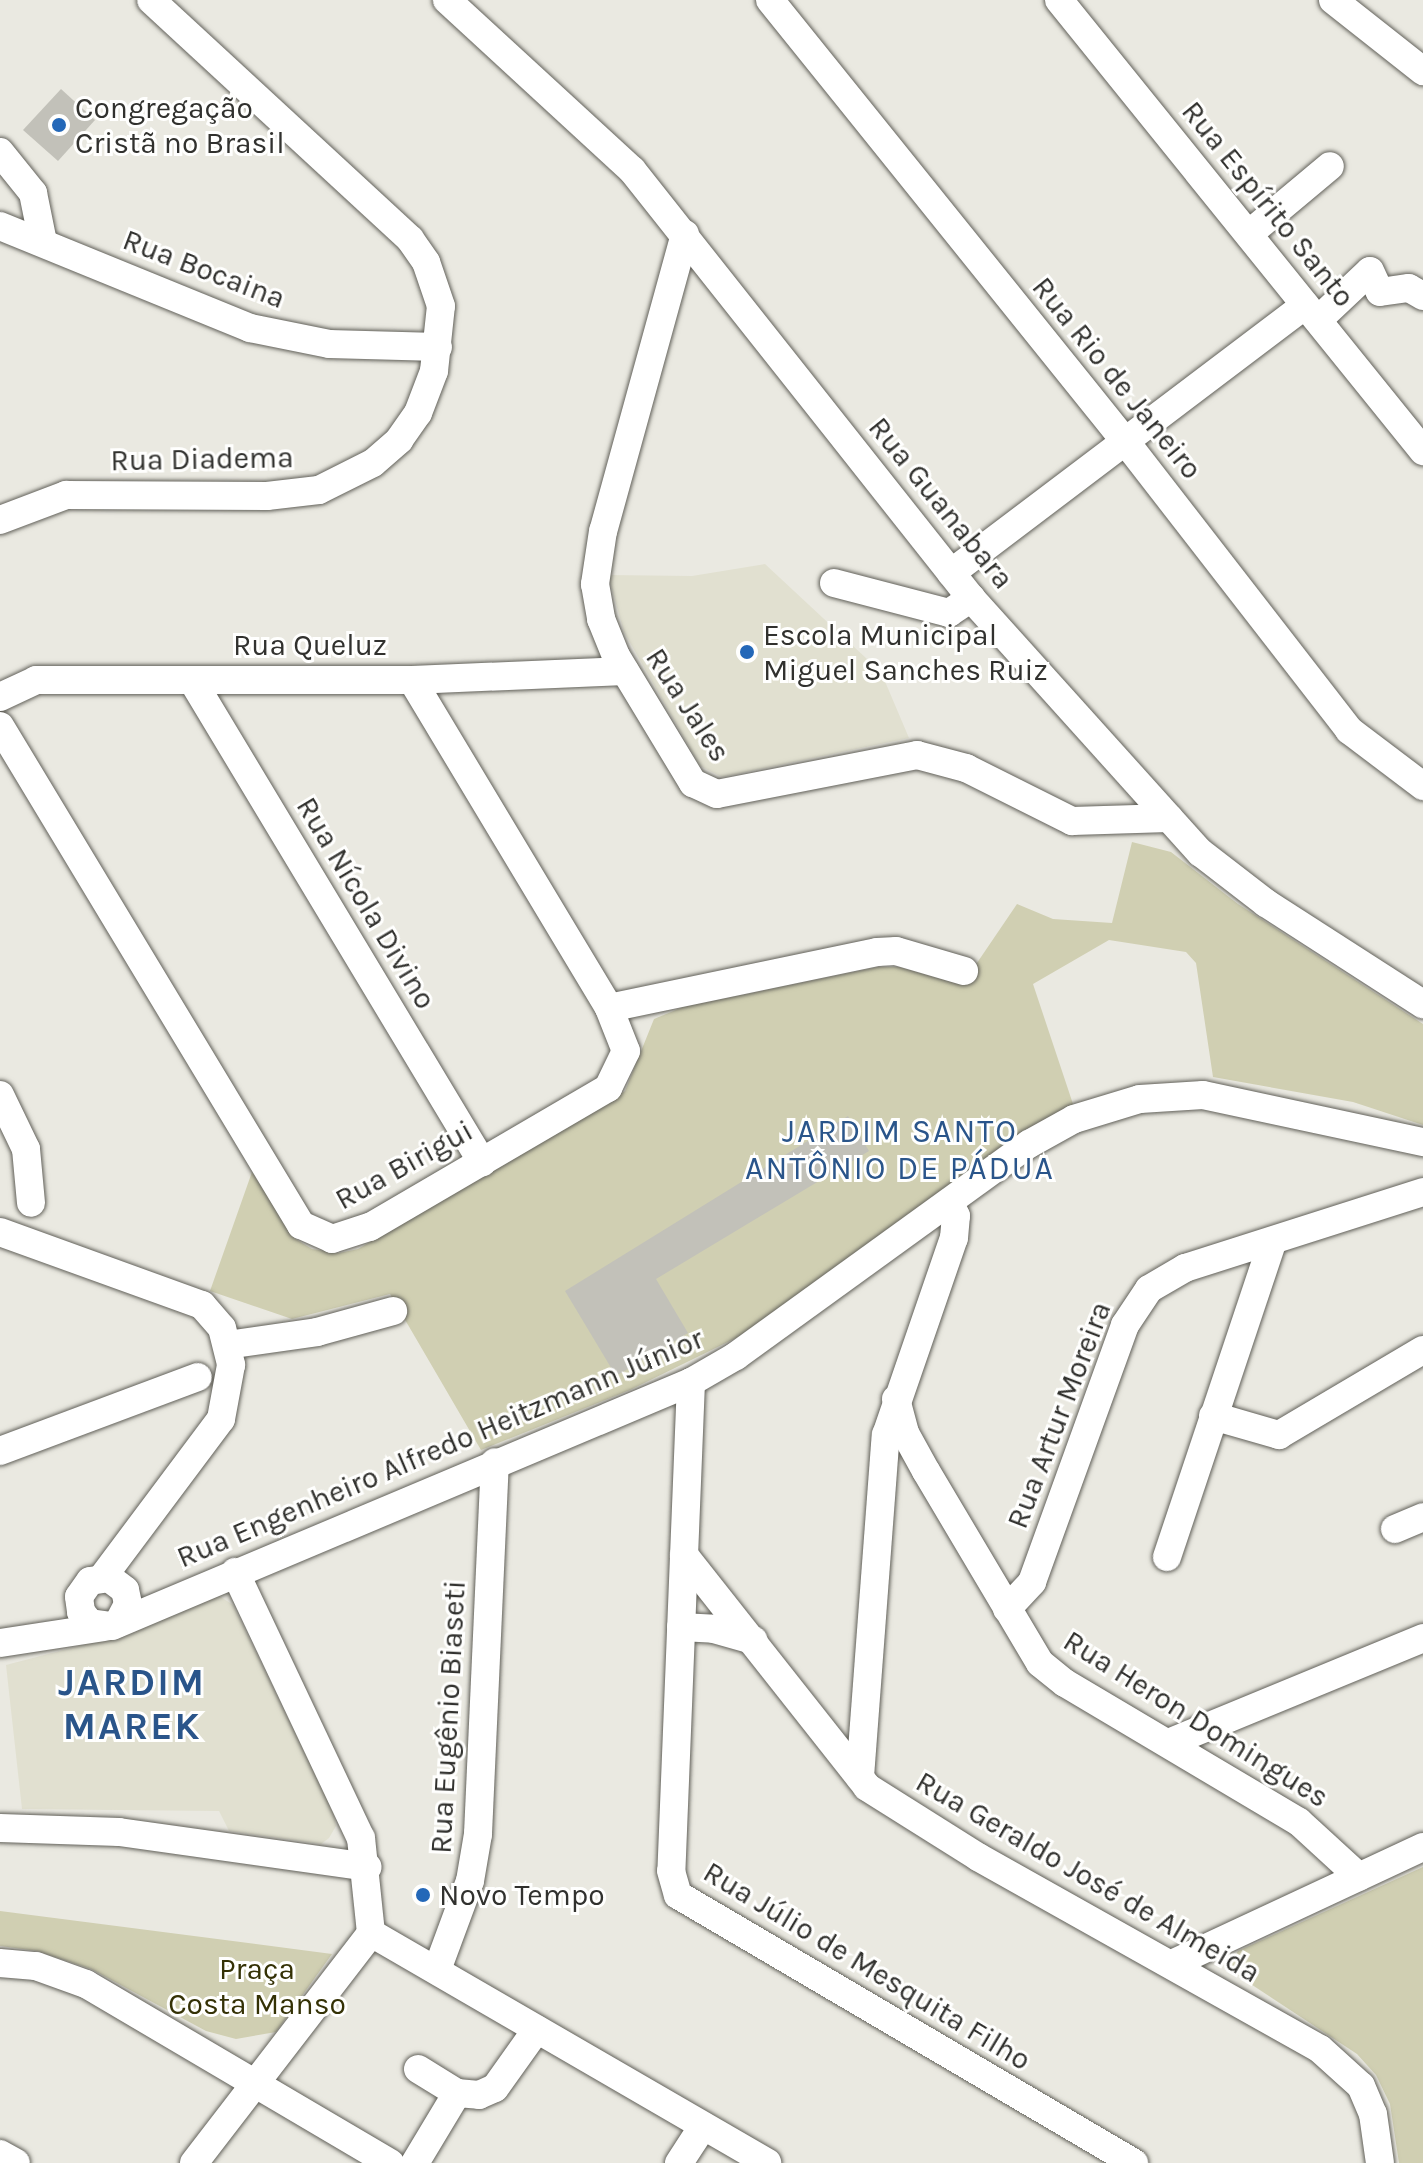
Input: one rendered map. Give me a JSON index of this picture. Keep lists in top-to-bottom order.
{
  "streets": {
    "street": [
      "Rua Espírito Santo",
      "Rua Bocaina",
      "Rua Rio de Janeiro",
      "Rua Diadema",
      "Rua Guanabara",
      "Rua Queluz",
      "Rua Jales",
      "Rua Nícola Divino",
      "Rua Birigui",
      "Rua Artur Moreira",
      "Rua Engenheiro Alfredo Heitzmann Júnior",
      "Rua Eugênio Biaseti",
      "Rua Heron Domingues",
      "Rua Geraldo José de Almeida",
      "Rua Júlio de Mesquita Filho"
    ]
  },
  "crossings": [
    ["Rua Bocaina", "Rua Diadema"],
    ["Rua Guanabara", "Rua Jales"],
    ["Rua Queluz", "Rua Jales"],
    ["Rua Queluz", "Rua Nícola Divino"],
    ["Rua Queluz", "Rua Birigui"],
    ["Rua Nícola Divino", "Rua Birigui"],
    ["Rua Artur Moreira", "Rua Heron Domingues"],
    ["Rua Engenheiro Alfredo Heitzmann Júnior", "Rua Eugênio Biaseti"],
    ["Rua Engenheiro Alfredo Heitzmann Júnior", "Rua Júlio de Mesquita Filho"],
    ["Rua Geraldo José de Almeida", "Rua Júlio de Mesquita Filho"]
  ],
  "districts": ["JARDIM SANTO ANTÔNIO DE PÁDUA", "JARDIM MAREK"],
  "parks": ["Praça Costa Manso"],
  "places": ["Congregação Cristã no Brasil", "Escola Municipal Miguel Sanches Ruiz", "Novo Tempo"]
}
